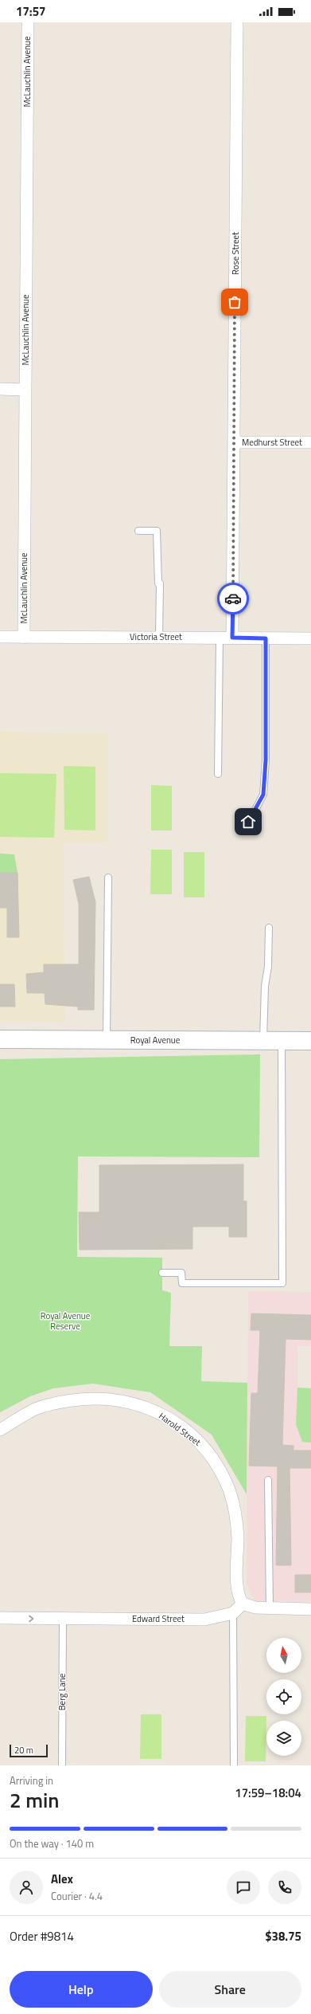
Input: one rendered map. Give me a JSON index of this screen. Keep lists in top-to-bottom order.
{
  "streets": {
    "street": [
      "McLauchlin Avenue",
      "Rose Street",
      "Medhurst Street",
      "Victoria Street",
      "Royal Avenue",
      "Harold Street",
      "Edward Street"
    ],
    "lane": ["Berg Lane"]
  },
  "crossings": [
    ["McLauchlin Avenue", "Victoria Street"],
    ["Rose Street", "Medhurst Street"],
    ["Rose Street", "Victoria Street"],
    ["Edward Street", "Berg Lane"]
  ],
  "parks": ["Royal Avenue Reserve"],
  "scale_bar": "20 m",
  "north": "top",
  "page": {
    "status": "17:57",
    "scale": "20 m",
    "heading": ["2 min", "Arriving in", "17:59–18:04"],
    "panel": [
      "Alex",
      "Courier · 4.4",
      "Order #9814",
      "$38.75"
    ],
    "bar": "On the way · 140 m",
    "buttons": ["Help", "Share"]
  }
}
